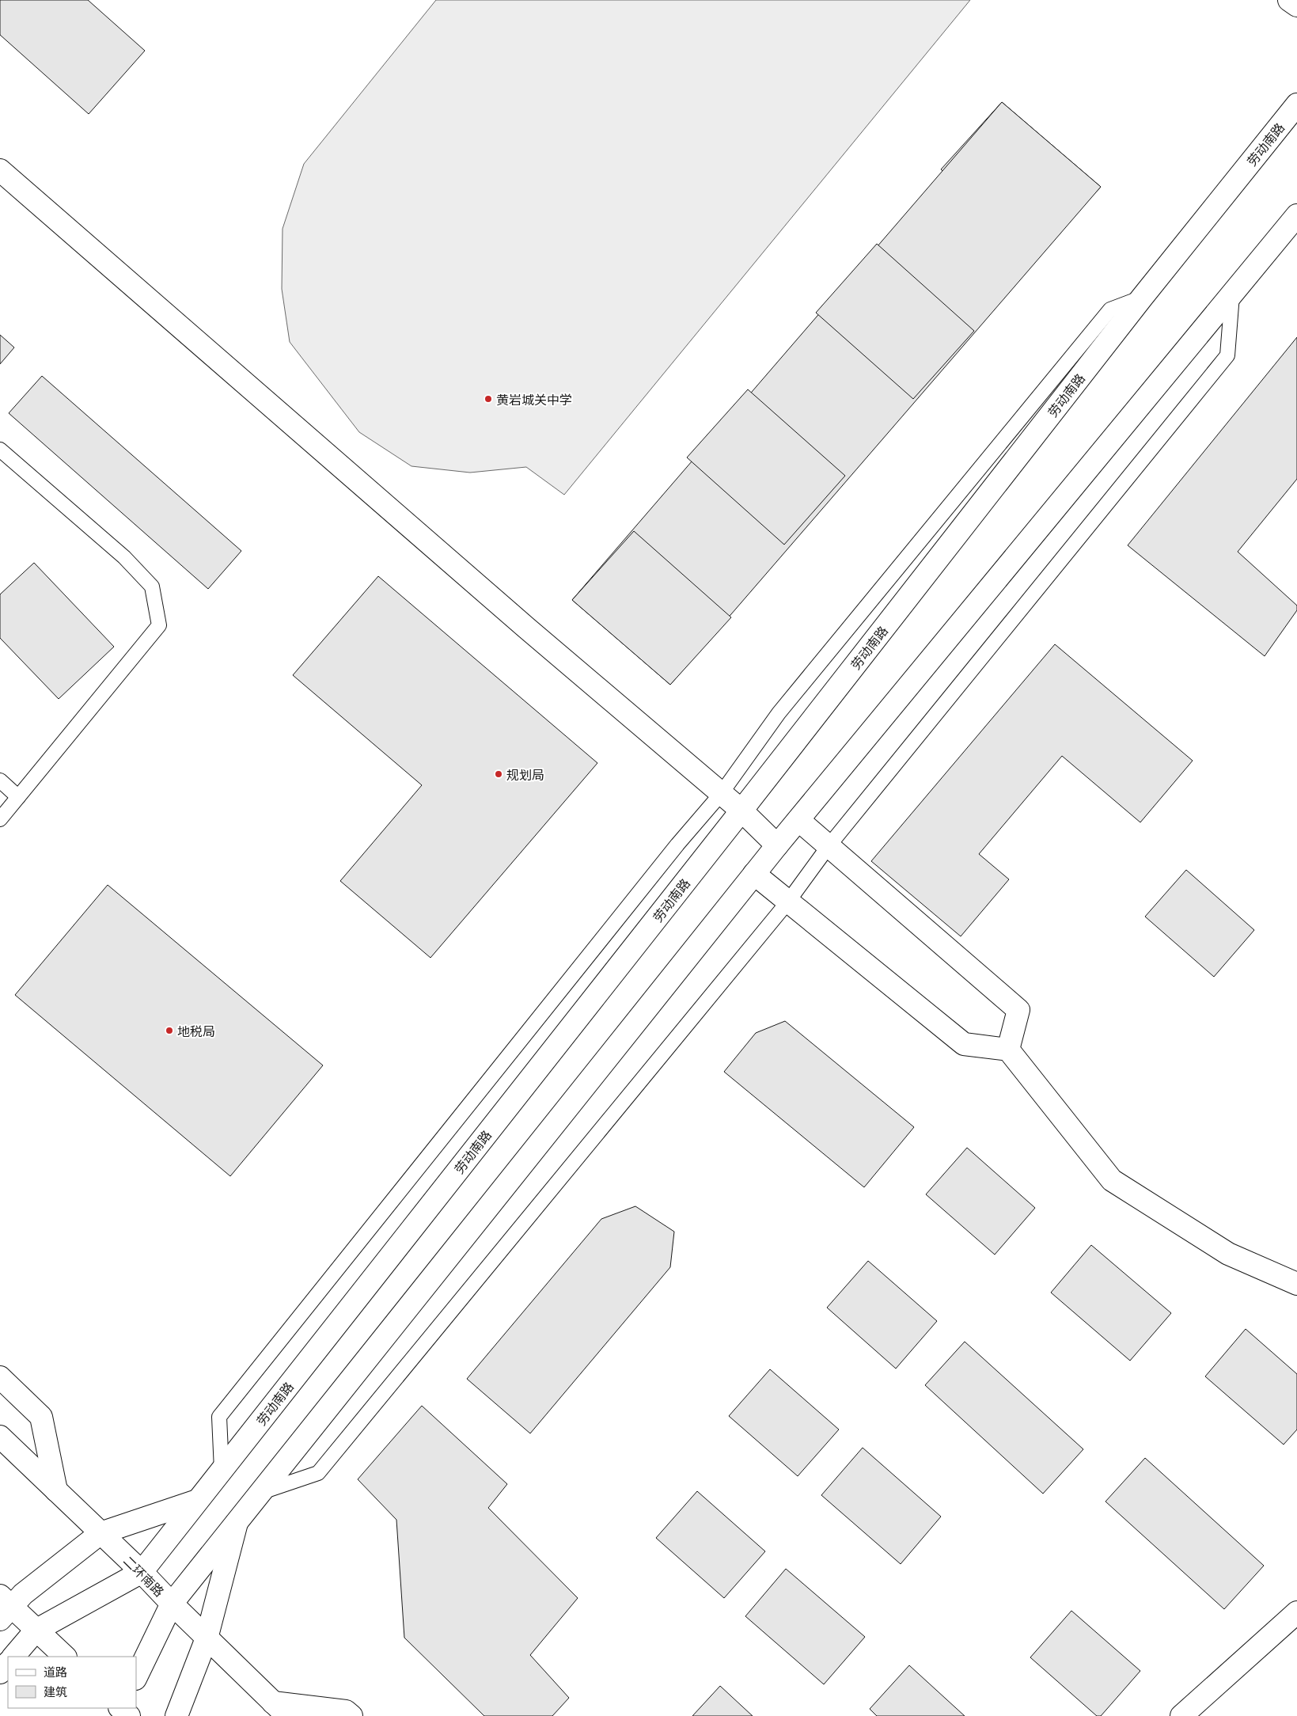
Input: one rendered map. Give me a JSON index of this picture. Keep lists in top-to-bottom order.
{
  "streets": {
    "main road": ["劳动南路", "二环南路"]
  },
  "crossings": [
    ["劳动南路", "二环南路"]
  ],
  "places": ["黄岩城关中学", "规划局", "地税局"],
  "legend": ["道路", "建筑"]
}
